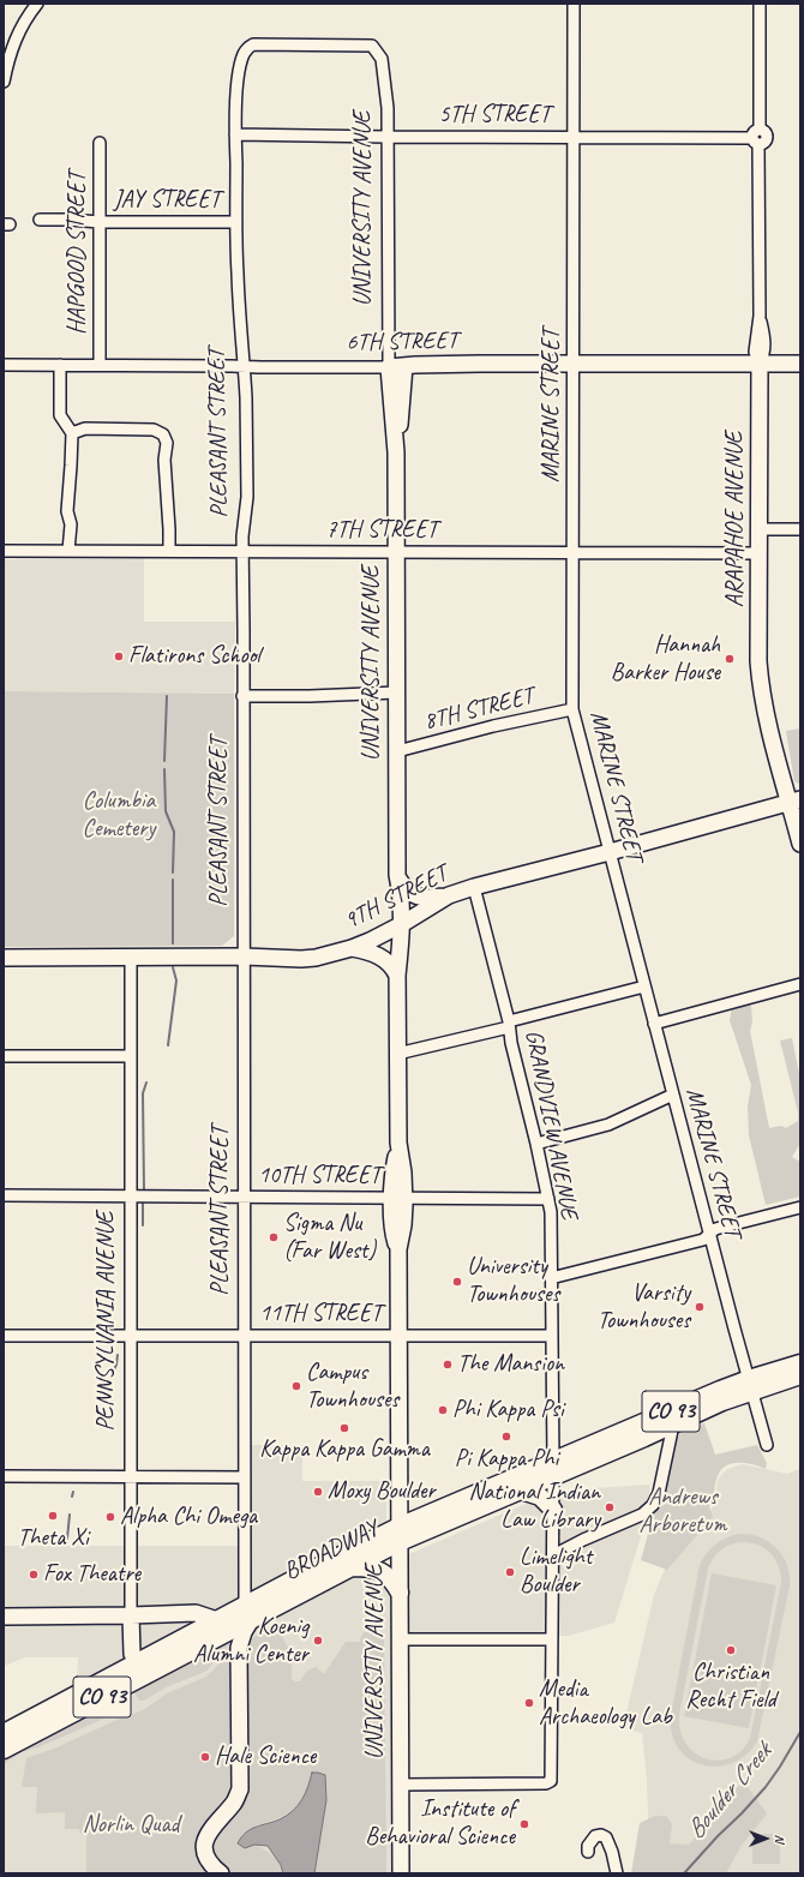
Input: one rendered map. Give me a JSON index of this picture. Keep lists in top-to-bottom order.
{
  "streets": {
    "main road": ["CO 93", "BROADWAY"],
    "street": [
      "5TH STREET",
      "JAY STREET",
      "UNIVERSITY AVENUE",
      "HAPGOOD STREET",
      "6TH STREET",
      "MARINE STREET",
      "PLEASANT STREET",
      "ARAPAHOE AVENUE",
      "7TH STREET",
      "8TH STREET",
      "9TH STREET",
      "GRANDVIEW AVENUE",
      "10TH STREET",
      "11TH STREET",
      "PENNSYLVANIA AVENUE"
    ]
  },
  "crossings": [
    ["5TH STREET", "UNIVERSITY AVENUE"],
    ["5TH STREET", "MARINE STREET"],
    ["5TH STREET", "PLEASANT STREET"],
    ["5TH STREET", "ARAPAHOE AVENUE"],
    ["JAY STREET", "HAPGOOD STREET"],
    ["JAY STREET", "PLEASANT STREET"],
    ["UNIVERSITY AVENUE", "6TH STREET"],
    ["UNIVERSITY AVENUE", "PLEASANT STREET"],
    ["UNIVERSITY AVENUE", "7TH STREET"],
    ["UNIVERSITY AVENUE", "8TH STREET"],
    ["UNIVERSITY AVENUE", "9TH STREET"],
    ["UNIVERSITY AVENUE", "GRANDVIEW AVENUE"],
    ["UNIVERSITY AVENUE", "10TH STREET"],
    ["UNIVERSITY AVENUE", "11TH STREET"],
    ["UNIVERSITY AVENUE", "BROADWAY"],
    ["HAPGOOD STREET", "6TH STREET"],
    ["6TH STREET", "MARINE STREET"],
    ["6TH STREET", "PLEASANT STREET"],
    ["6TH STREET", "ARAPAHOE AVENUE"],
    ["MARINE STREET", "7TH STREET"],
    ["MARINE STREET", "8TH STREET"],
    ["MARINE STREET", "9TH STREET"],
    ["MARINE STREET", "BROADWAY"],
    ["PLEASANT STREET", "7TH STREET"],
    ["PLEASANT STREET", "8TH STREET"],
    ["PLEASANT STREET", "9TH STREET"],
    ["PLEASANT STREET", "10TH STREET"],
    ["PLEASANT STREET", "11TH STREET"],
    ["PLEASANT STREET", "BROADWAY"],
    ["ARAPAHOE AVENUE", "7TH STREET"],
    ["ARAPAHOE AVENUE", "9TH STREET"],
    ["9TH STREET", "GRANDVIEW AVENUE"],
    ["9TH STREET", "PENNSYLVANIA AVENUE"],
    ["GRANDVIEW AVENUE", "10TH STREET"],
    ["GRANDVIEW AVENUE", "11TH STREET"],
    ["GRANDVIEW AVENUE", "BROADWAY"],
    ["10TH STREET", "PENNSYLVANIA AVENUE"],
    ["11TH STREET", "PENNSYLVANIA AVENUE"],
    ["PENNSYLVANIA AVENUE", "CO 93"]
  ],
  "water": ["Boulder Creek"],
  "parks": ["Columbia Cemetery", "Andrews Arboretum", "Norlin Quad"],
  "places": [
    "Flatirons School",
    "Hannah Barker House",
    "Sigma Nu (Far West)",
    "University Townhouses",
    "Varsity Townhouses",
    "The Mansion",
    "Campus Townhouses",
    "Phi Kappa Psi",
    "Kappa Kappa Gamma",
    "Pi Kappa Phi",
    "Moxy Boulder",
    "National Indian Law Library",
    "Theta Xi",
    "Alpha Chi Omega",
    "Limelight Boulder",
    "Fox Theatre",
    "Koenig Alumni Center",
    "Christian Recht Field",
    "Media Archaeology Lab",
    "Hale Science",
    "Institute of Behavioral Science"
  ],
  "north": "right"
}
